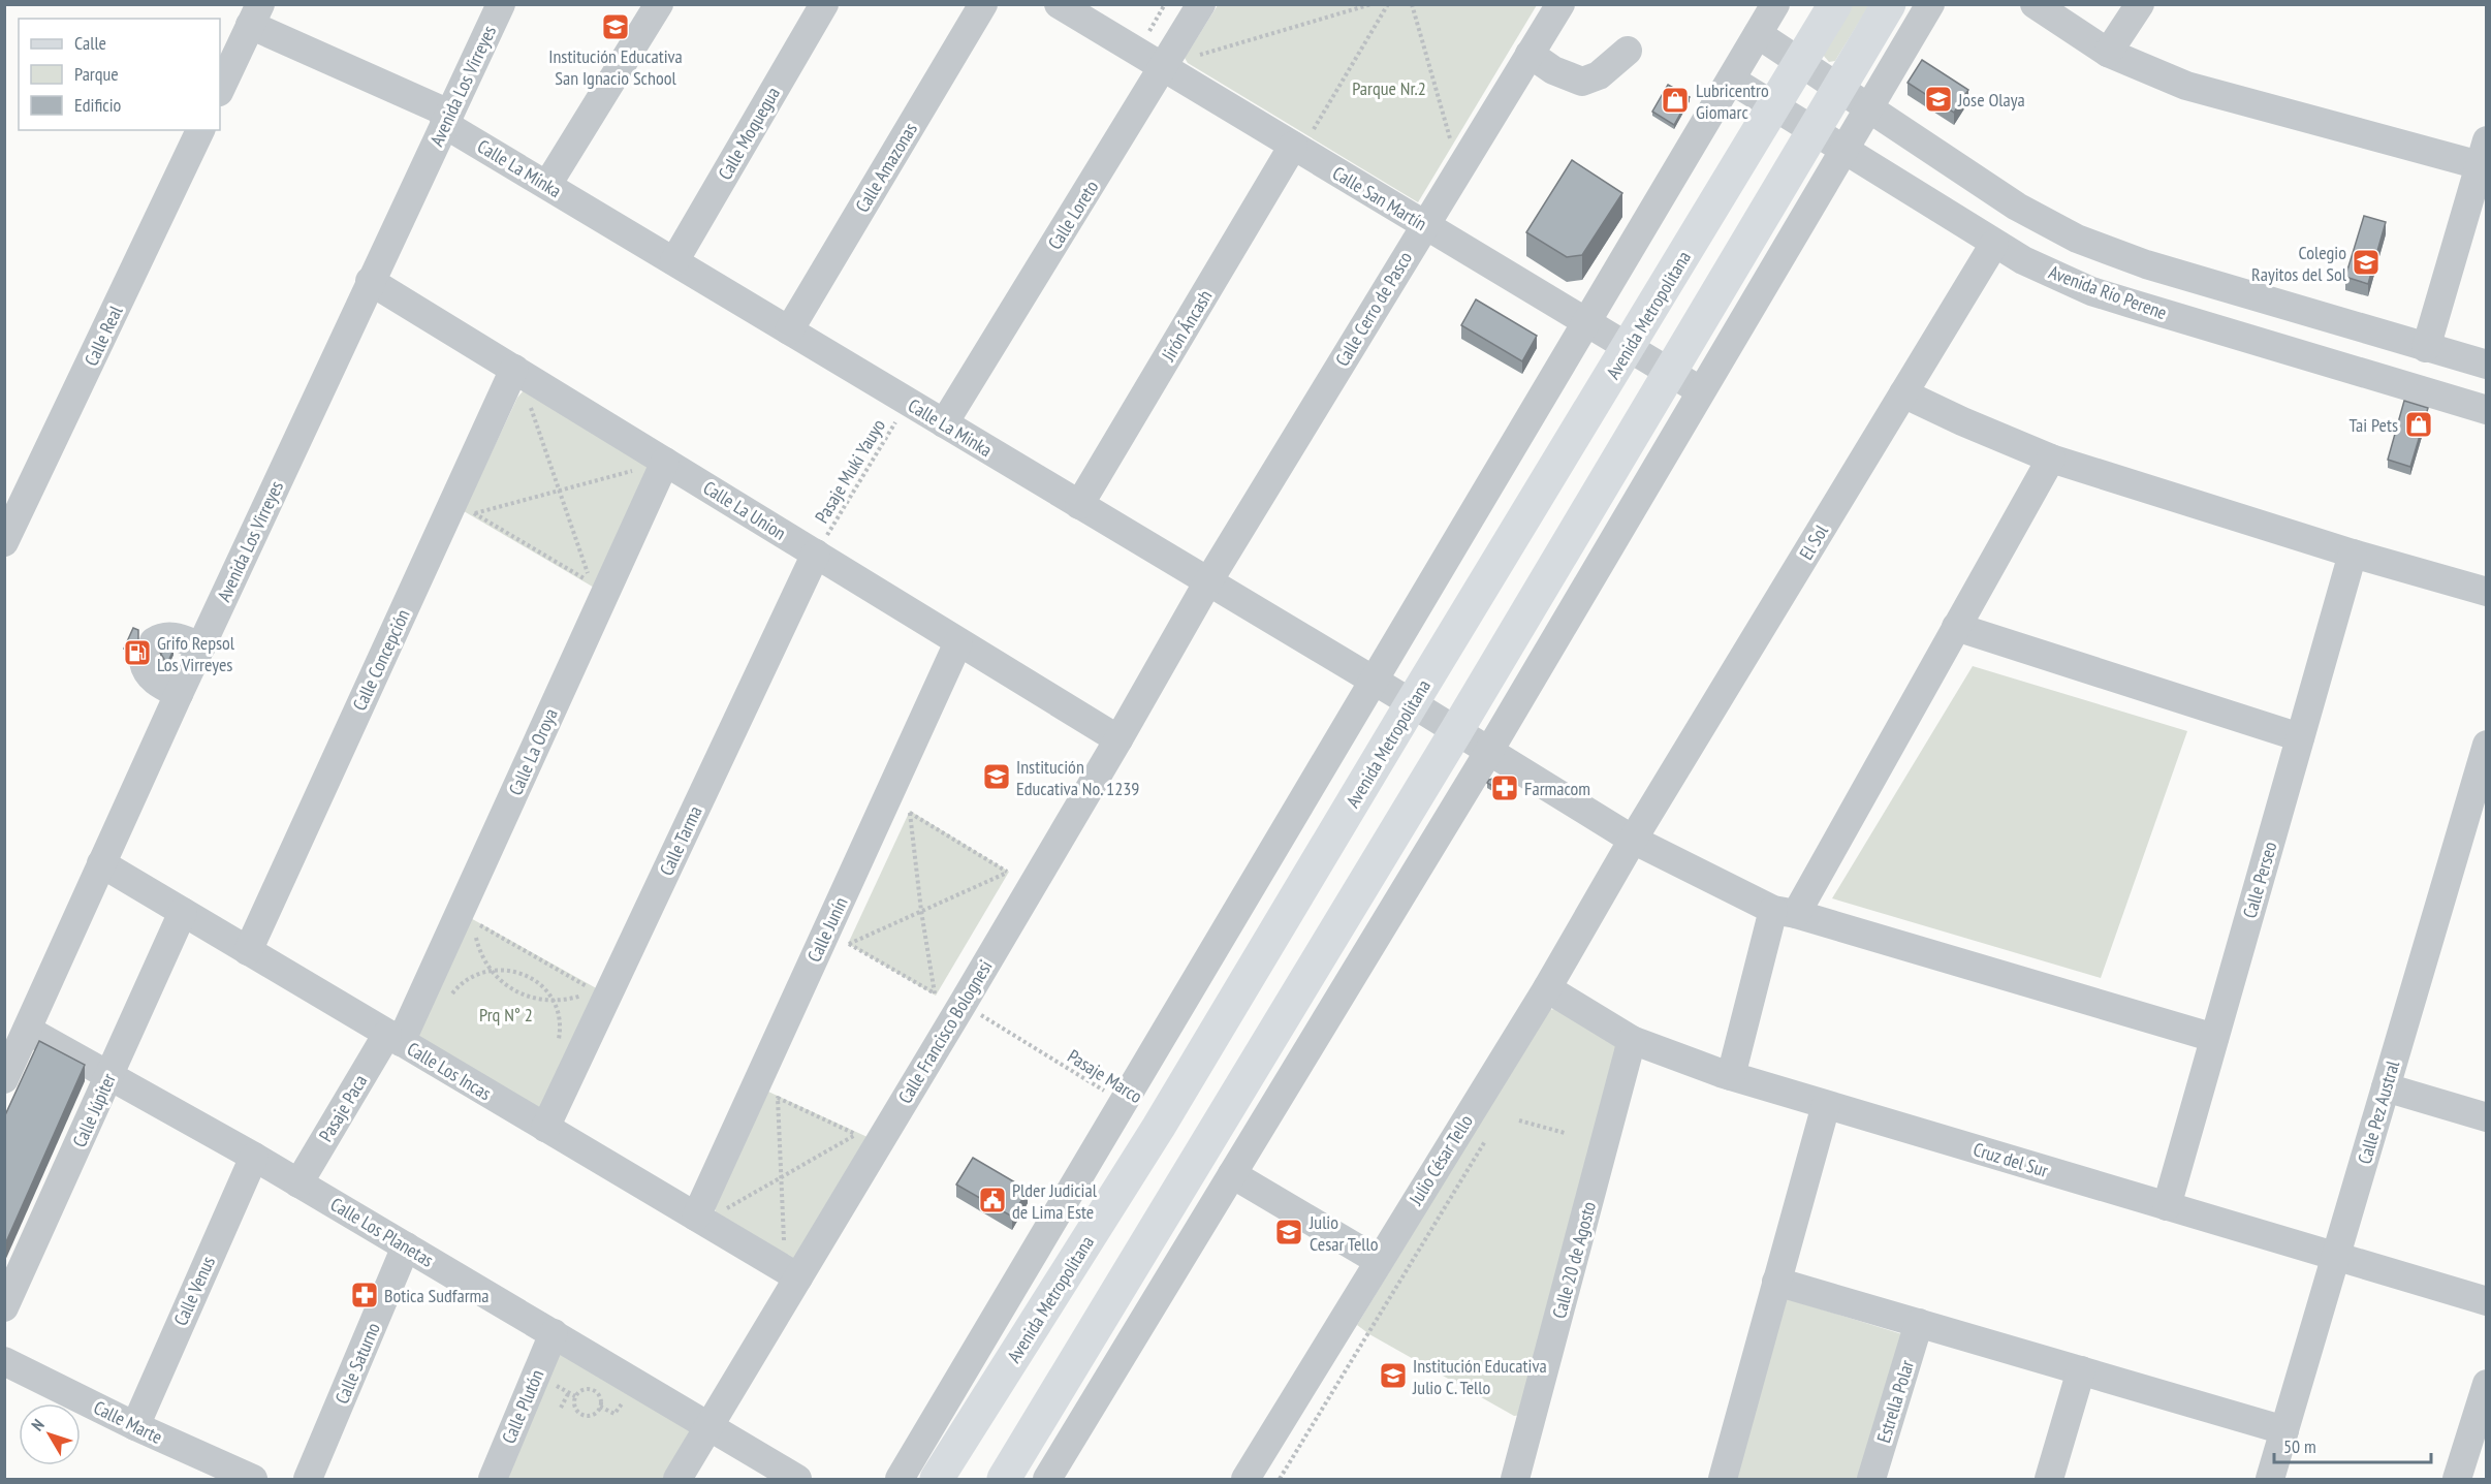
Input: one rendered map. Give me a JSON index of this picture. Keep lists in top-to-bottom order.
{
  "streets": {
    "main road": ["Avenida Metropolitana"],
    "street": [
      "Avenida Los Virreyes",
      "Calle Moquegua",
      "Calle Amazonas",
      "Calle La Minka",
      "Calle San Martín",
      "Calle Loreto",
      "Avenida Río Perene",
      "Calle Cerro de Pasco",
      "Jirón Áncash",
      "Calle Real",
      "Calle La Union",
      "El Sol",
      "Calle Concepción",
      "Calle La Oroya",
      "Calle Tarma",
      "Calle Perseo",
      "Calle Junín",
      "Calle Francisco Bolognesi",
      "Calle Los Incas",
      "Pasaje Paca",
      "Calle Júpiter",
      "Calle Pez Austral",
      "Julio César Tello",
      "Cruz del Sur",
      "Calle Los Planetas",
      "Calle 20 de Agosto",
      "Calle Venus",
      "Calle Saturno",
      "Estrella Polar",
      "Calle Plutón",
      "Calle Marte"
    ],
    "path": ["Pasaje Muki Yauyo", "Pasaje Marco"]
  },
  "crossings": [
    ["Avenida Los Virreyes", "Calle La Minka"],
    ["Avenida Los Virreyes", "Calle La Union"],
    ["Avenida Los Virreyes", "Calle Los Incas"],
    ["Avenida Los Virreyes", "Calle Los Planetas"],
    ["Calle Moquegua", "Calle La Minka"],
    ["Calle Amazonas", "Calle La Minka"],
    ["Calle La Minka", "Calle Loreto"],
    ["Calle La Minka", "Calle Cerro de Pasco"],
    ["Calle La Minka", "Avenida Metropolitana"],
    ["Calle La Minka", "Jirón Áncash"],
    ["Calle La Minka", "Pasaje Muki Yauyo"],
    ["Calle La Minka", "El Sol"],
    ["Calle La Minka", "Calle Perseo"],
    ["Calle La Minka", "Calle Francisco Bolognesi"],
    ["Calle La Minka", "Julio César Tello"],
    ["Calle San Martín", "Calle Loreto"],
    ["Calle San Martín", "Calle Cerro de Pasco"],
    ["Calle San Martín", "Avenida Metropolitana"],
    ["Calle San Martín", "Jirón Áncash"],
    ["Avenida Río Perene", "Avenida Metropolitana"],
    ["Avenida Río Perene", "El Sol"],
    ["Calle Cerro de Pasco", "Calle Francisco Bolognesi"],
    ["Avenida Metropolitana", "Pasaje Marco"],
    ["Pasaje Muki Yauyo", "Calle La Union"],
    ["Pasaje Muki Yauyo", "Calle Tarma"],
    ["Calle La Union", "Calle Concepción"],
    ["Calle La Union", "Calle La Oroya"],
    ["Calle La Union", "Calle Tarma"],
    ["Calle La Union", "Calle Junín"],
    ["Calle La Union", "Calle Francisco Bolognesi"],
    ["El Sol", "Julio César Tello"],
    ["Calle Concepción", "Calle Los Incas"],
    ["Calle La Oroya", "Calle Los Incas"],
    ["Calle La Oroya", "Pasaje Paca"],
    ["Calle Tarma", "Calle Los Incas"],
    ["Calle Perseo", "Cruz del Sur"],
    ["Calle Junín", "Calle Los Incas"],
    ["Calle Francisco Bolognesi", "Calle Los Incas"],
    ["Calle Francisco Bolognesi", "Pasaje Marco"],
    ["Calle Francisco Bolognesi", "Calle Los Planetas"],
    ["Calle Los Incas", "Pasaje Paca"],
    ["Calle Los Incas", "Calle Júpiter"],
    ["Pasaje Paca", "Calle Los Planetas"],
    ["Calle Júpiter", "Calle Los Planetas"],
    ["Calle Pez Austral", "Cruz del Sur"],
    ["Julio César Tello", "Cruz del Sur"],
    ["Cruz del Sur", "Calle 20 de Agosto"],
    ["Calle Los Planetas", "Calle Venus"],
    ["Calle Los Planetas", "Calle Saturno"],
    ["Calle Los Planetas", "Calle Plutón"],
    ["Calle Venus", "Calle Marte"]
  ],
  "parks": ["Parque Nr.2", "Prq N° 2"],
  "places": {
    "school or university": [
      "Institución Educativa San Ignacio School",
      "Jose Olaya",
      "Colegio Rayitos del Sol",
      "Institución Educativa No. 1239",
      "Julio Cesar Tello",
      "Institución Educativa Julio C. Tello"
    ],
    "shop": ["Lubricentro Giomarc", "Tai Pets"],
    "fuel station": ["Grifo Repsol Los Virreyes"],
    "pharmacy": ["Farmacom", "Botica Sudfarma"],
    "public building": ["Plder Judicial de Lima Este"]
  },
  "legend": ["Calle", "Parque", "Edificio"],
  "scale_bar": "50 m",
  "north": "top left"
}
